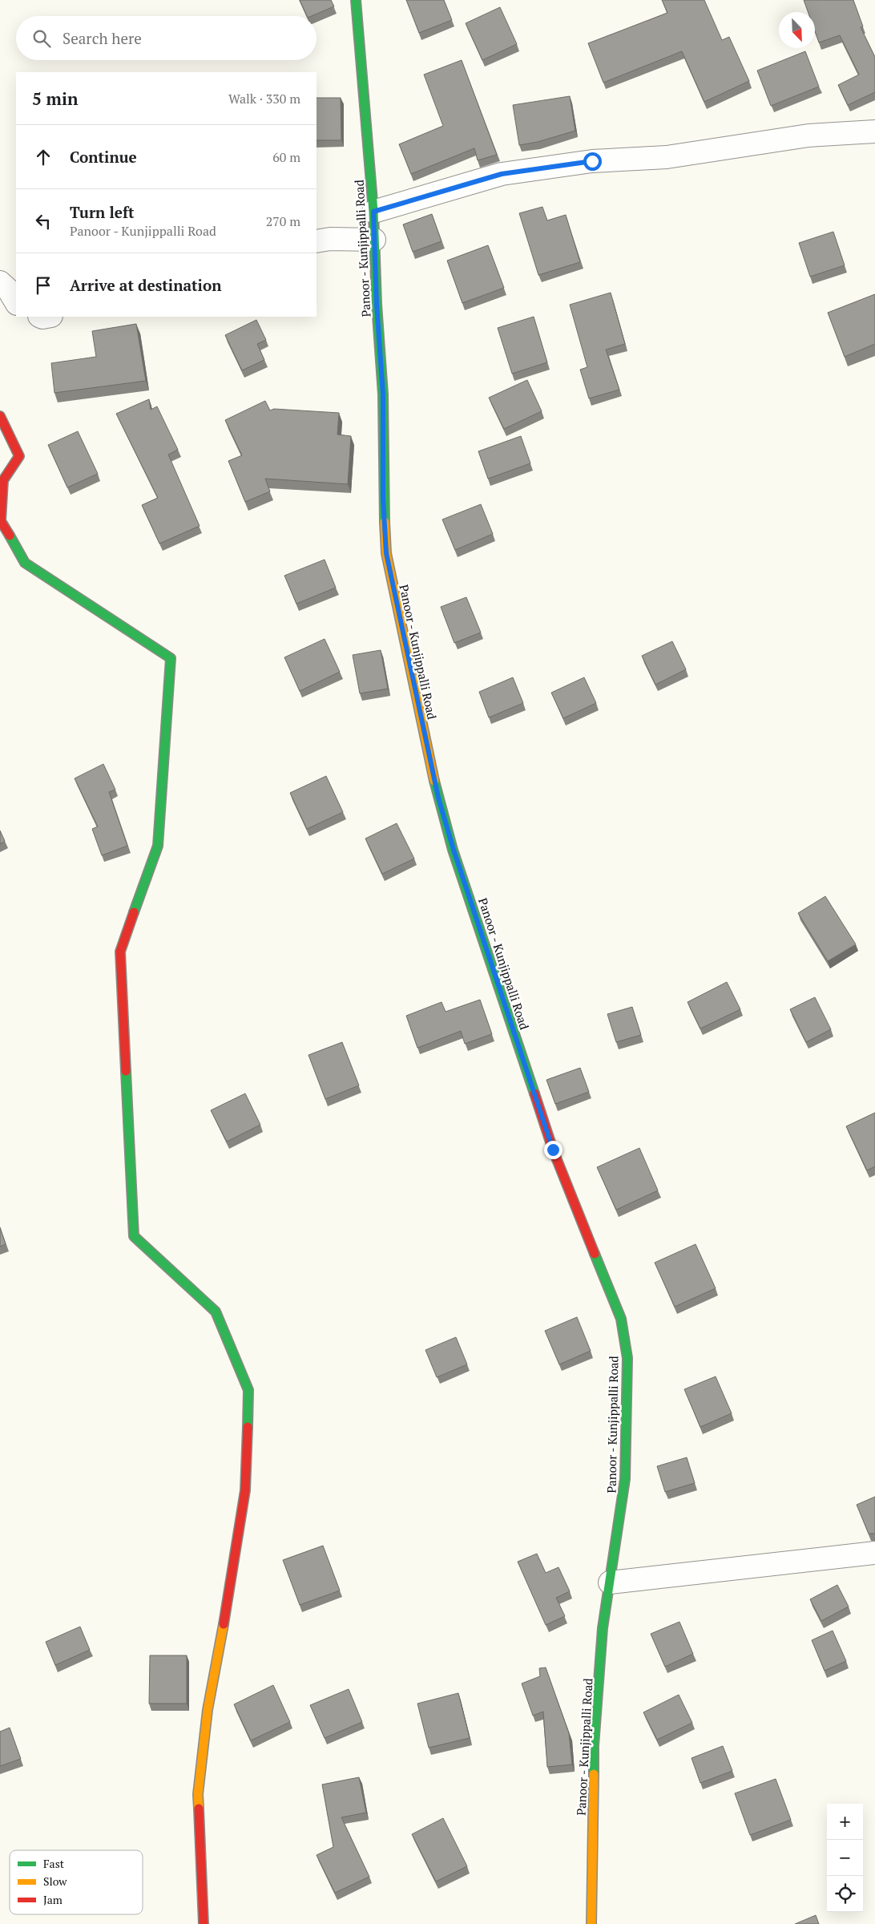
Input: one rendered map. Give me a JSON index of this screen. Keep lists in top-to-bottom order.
{
  "streets": {
    "main road": ["Panoor - Kunjippalli Road"]
  },
  "legend": ["Fast", "Slow", "Jam"],
  "north": "bottom right",
  "page": {
    "search": "Search here",
    "heading": ["5 min", "Walk · 330 m"],
    "list": [
      ["Continue", "60 m"],
      ["Turn left", "Panoor - Kunjippalli Road", "270 m"],
      "Arrive at destination"
    ],
    "map_buttons": ["+", "−"]
  }
}
